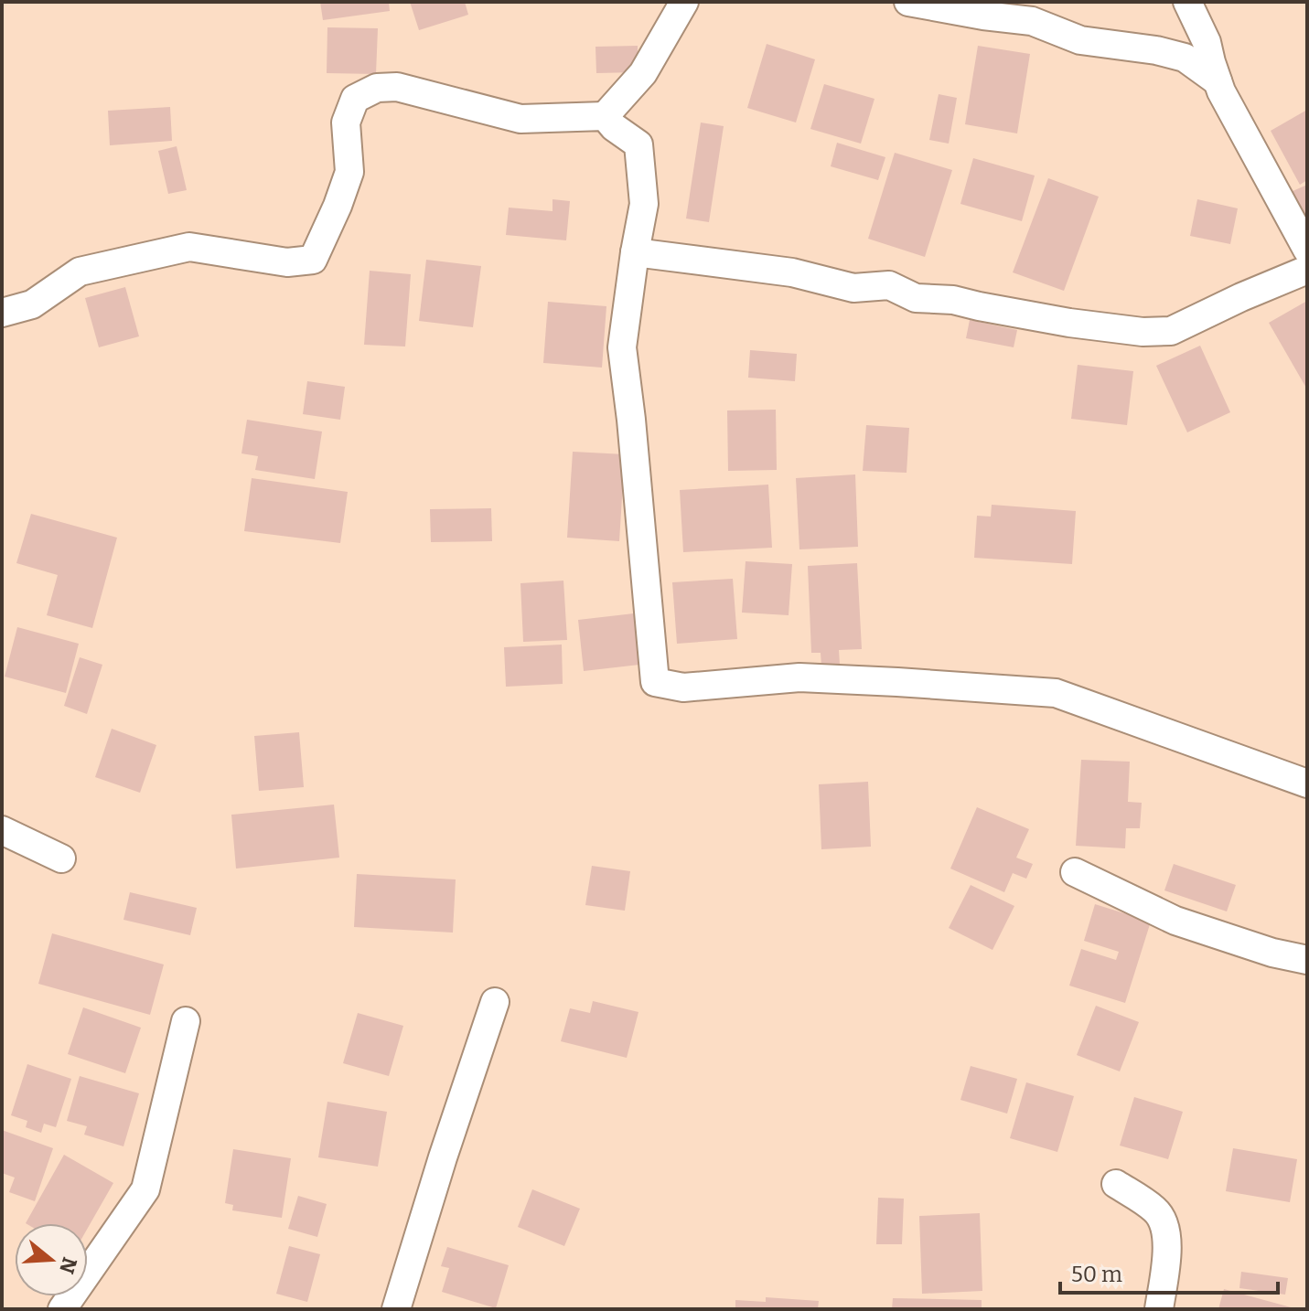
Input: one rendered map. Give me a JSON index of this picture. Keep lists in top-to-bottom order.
{
  "scale_bar": "50 m",
  "north": "right"
}
